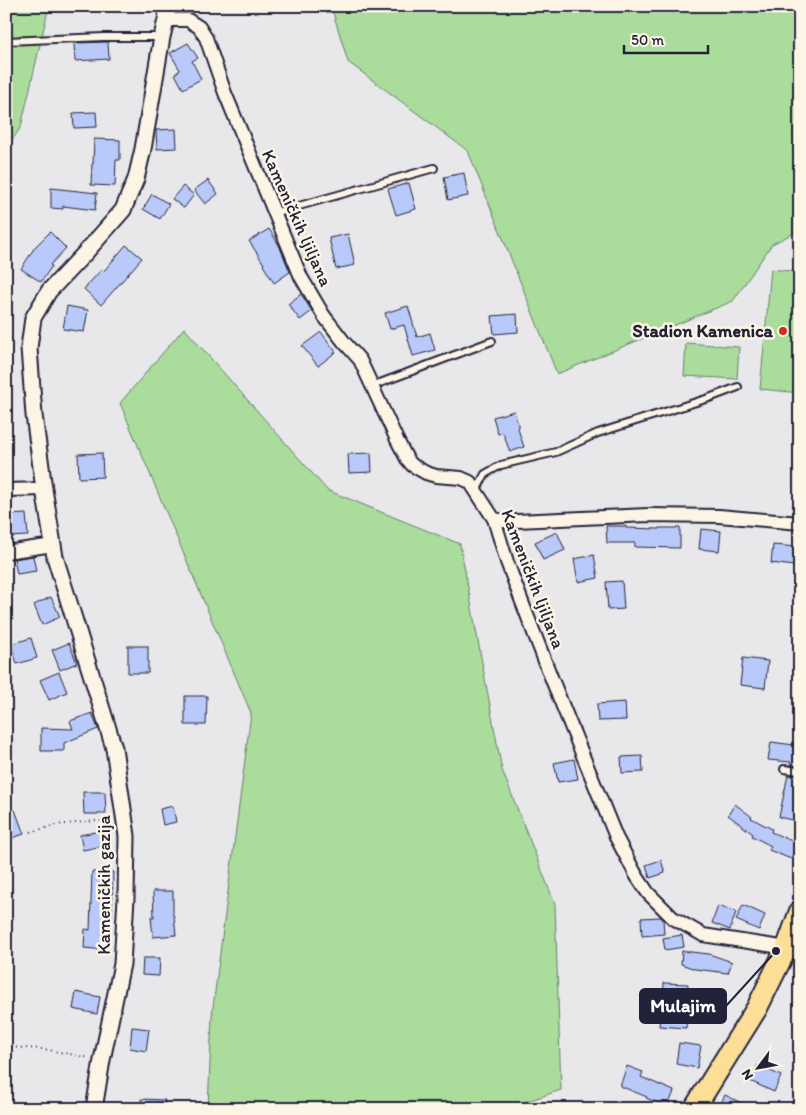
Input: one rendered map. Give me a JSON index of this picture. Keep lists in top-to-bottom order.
{
  "streets": {
    "street": ["Kameničkih ljiljana", "Kameničkih gazija"]
  },
  "crossings": [
    ["Kameničkih ljiljana", "Kameničkih gazija"]
  ],
  "places": ["Stadion Kamenica", "Mulajim"],
  "scale_bar": "50 m",
  "north": "bottom left"
}
